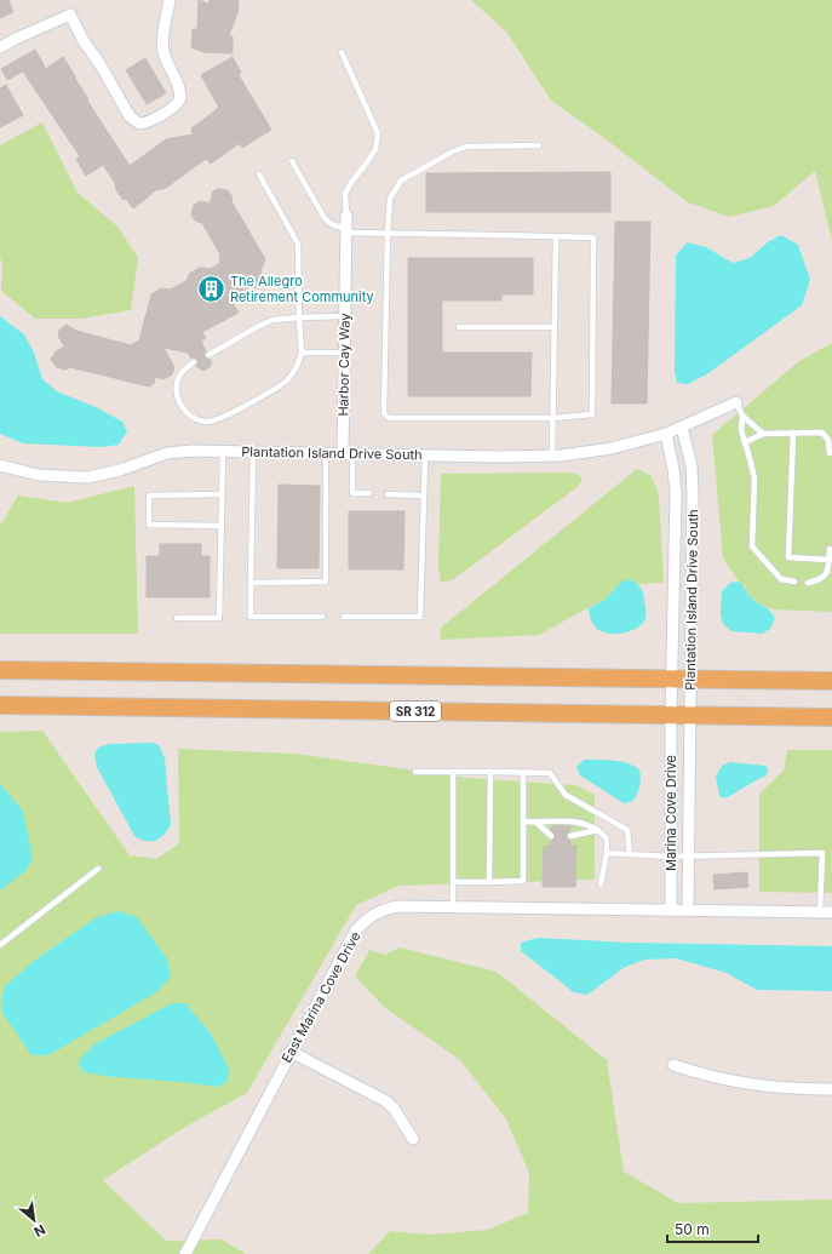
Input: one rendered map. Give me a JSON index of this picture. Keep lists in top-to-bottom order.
{
  "streets": {
    "main road": ["SR 312"],
    "street": [
      "Harbor Cay Way",
      "Plantation Island Drive South",
      "Marina Cove Drive",
      "East Marina Cove Drive"
    ]
  },
  "crossings": [
    ["Harbor Cay Way", "Plantation Island Drive South"],
    ["Plantation Island Drive South", "SR 312"],
    ["Plantation Island Drive South", "Marina Cove Drive"],
    ["SR 312", "Marina Cove Drive"],
    ["Marina Cove Drive", "East Marina Cove Drive"]
  ],
  "places": {
    "building": ["The Allegro Retirement Community"]
  },
  "scale_bar": "50 m",
  "north": "bottom right"
}
